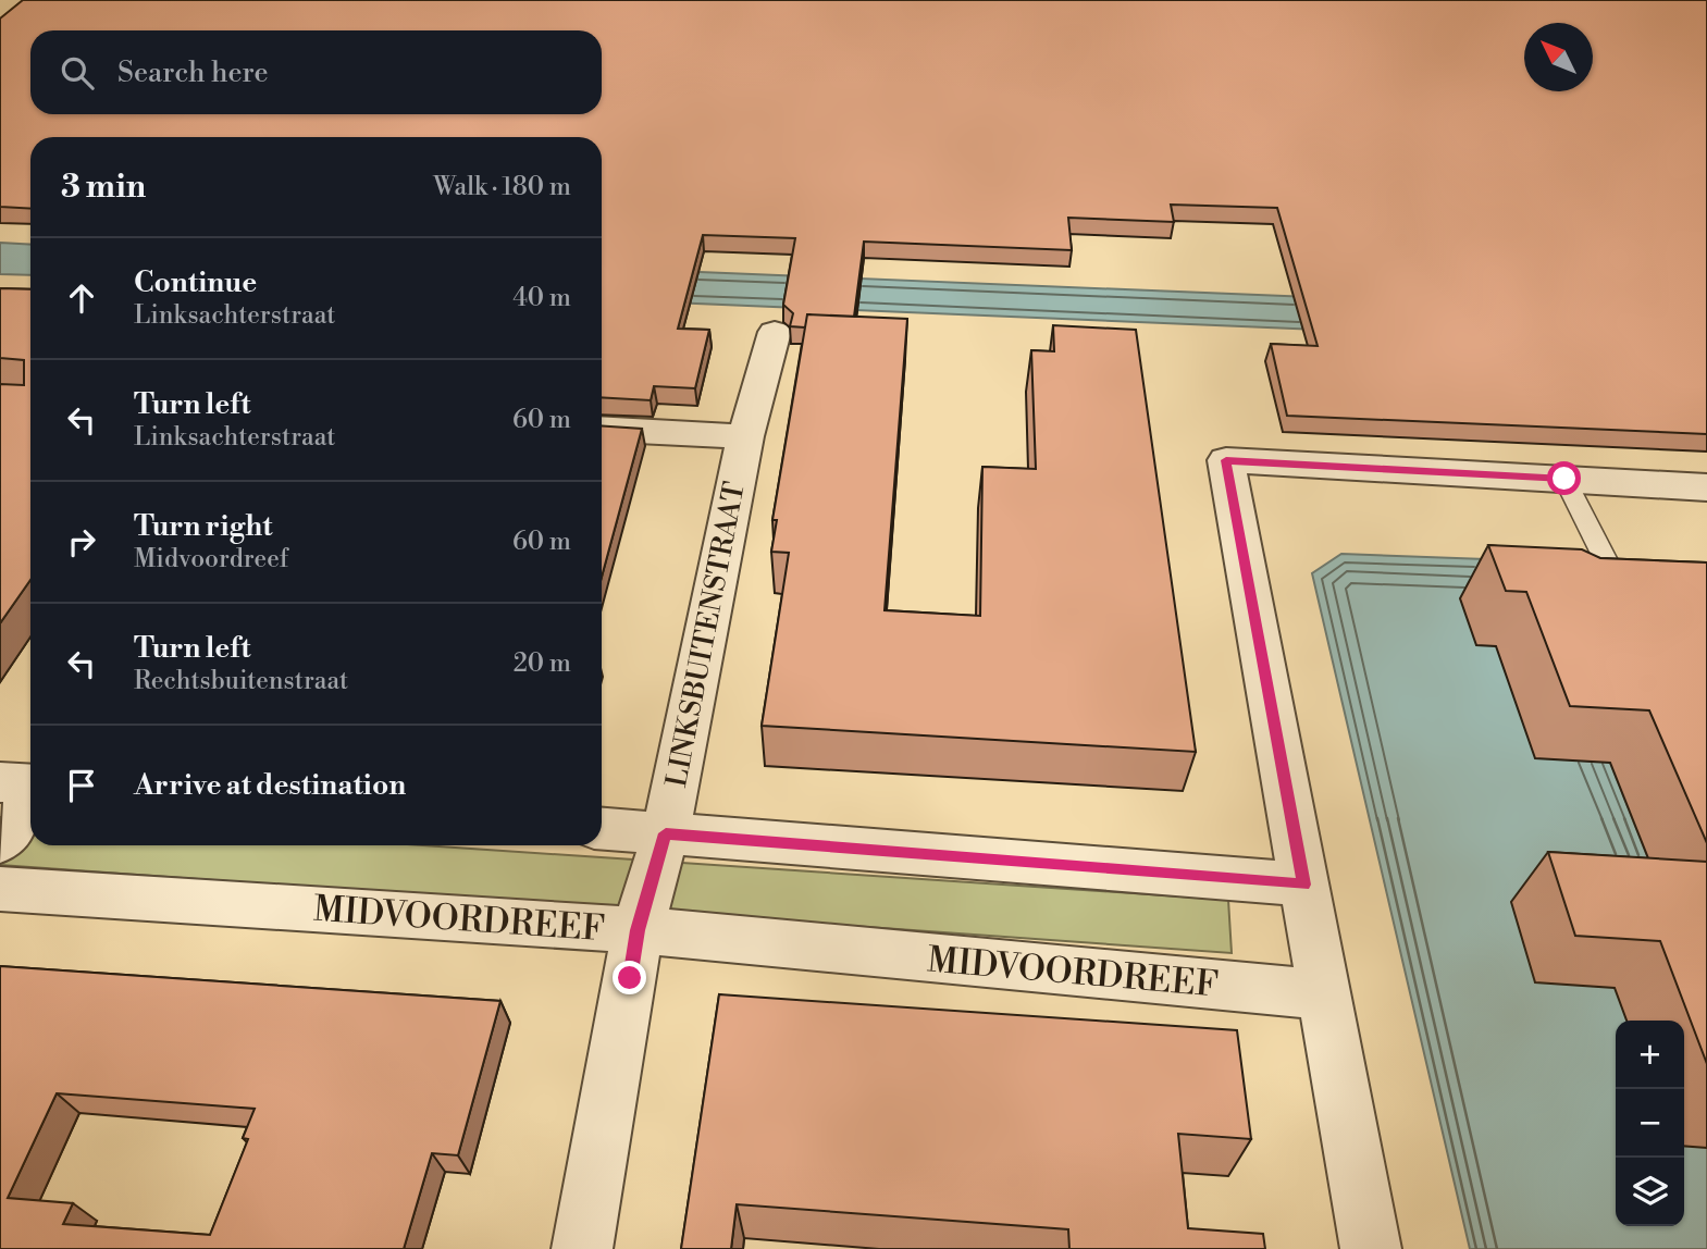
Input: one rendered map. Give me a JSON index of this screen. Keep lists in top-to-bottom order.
{
  "streets": {
    "street": ["LINKSBUITENSTRAAT", "MIDVOORDREEF"]
  },
  "crossings": [
    ["LINKSBUITENSTRAAT", "MIDVOORDREEF"]
  ],
  "north": "top left",
  "page": {
    "search": "Search here",
    "heading": ["3 min", "Walk · 180 m"],
    "list": [
      ["Continue", "Linksachterstraat", "40 m"],
      ["Turn left", "Linksachterstraat", "60 m"],
      ["Turn right", "Midvoordreef", "60 m"],
      ["Turn left", "Rechtsbuitenstraat", "20 m"],
      "Arrive at destination"
    ],
    "map_buttons": ["+", "−"]
  }
}
